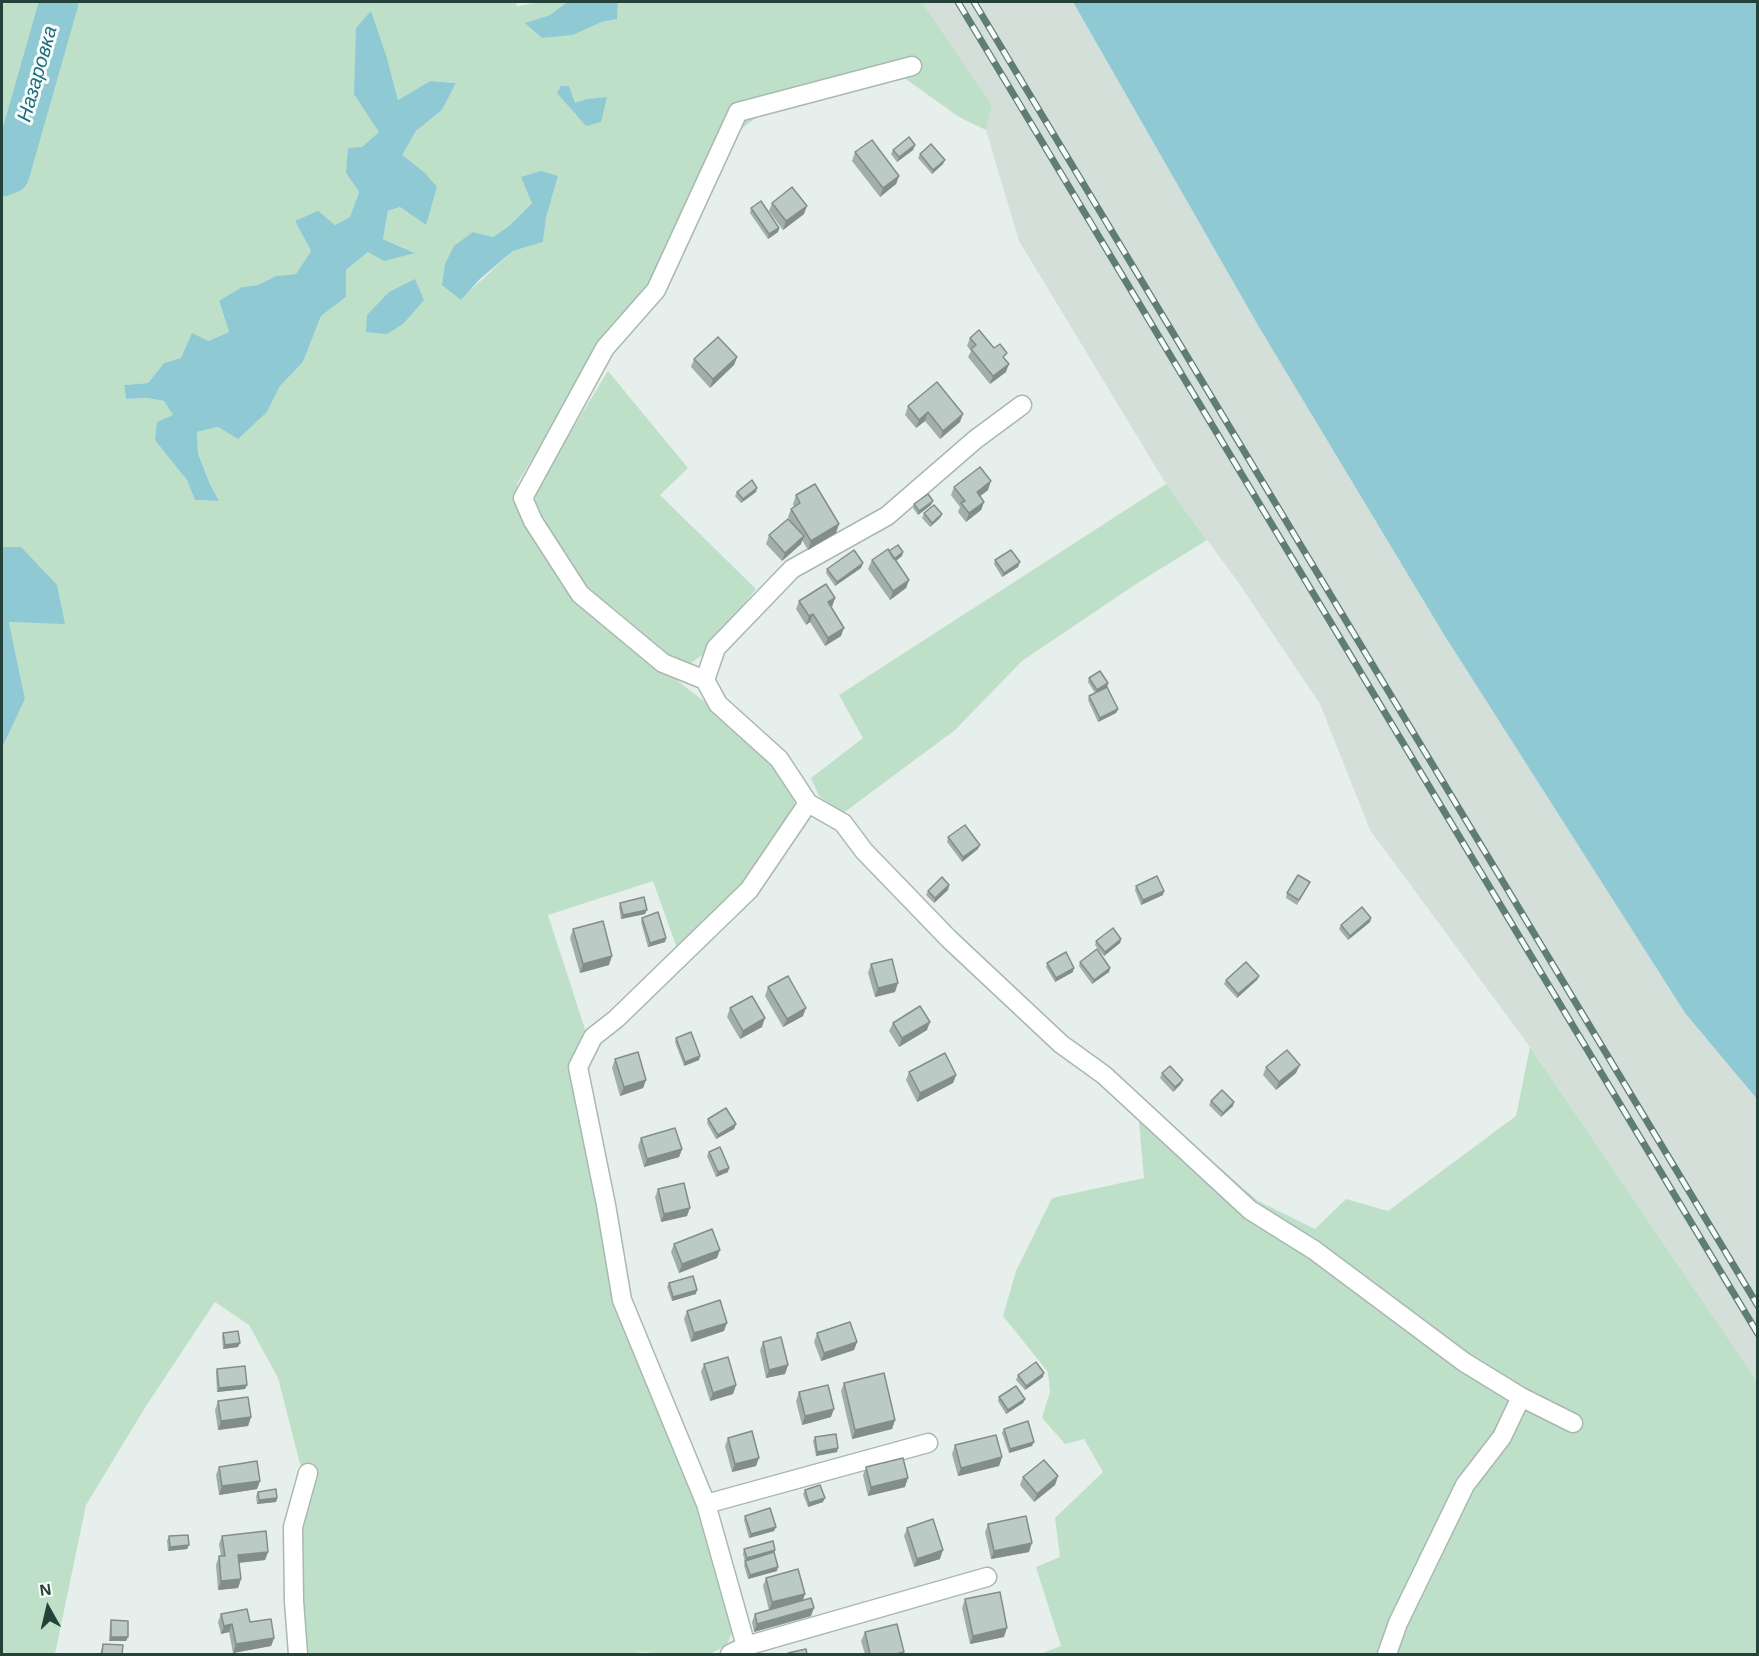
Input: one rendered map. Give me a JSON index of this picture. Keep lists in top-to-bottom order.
{
  "water": ["Назаровка"],
  "north": "top"
}
